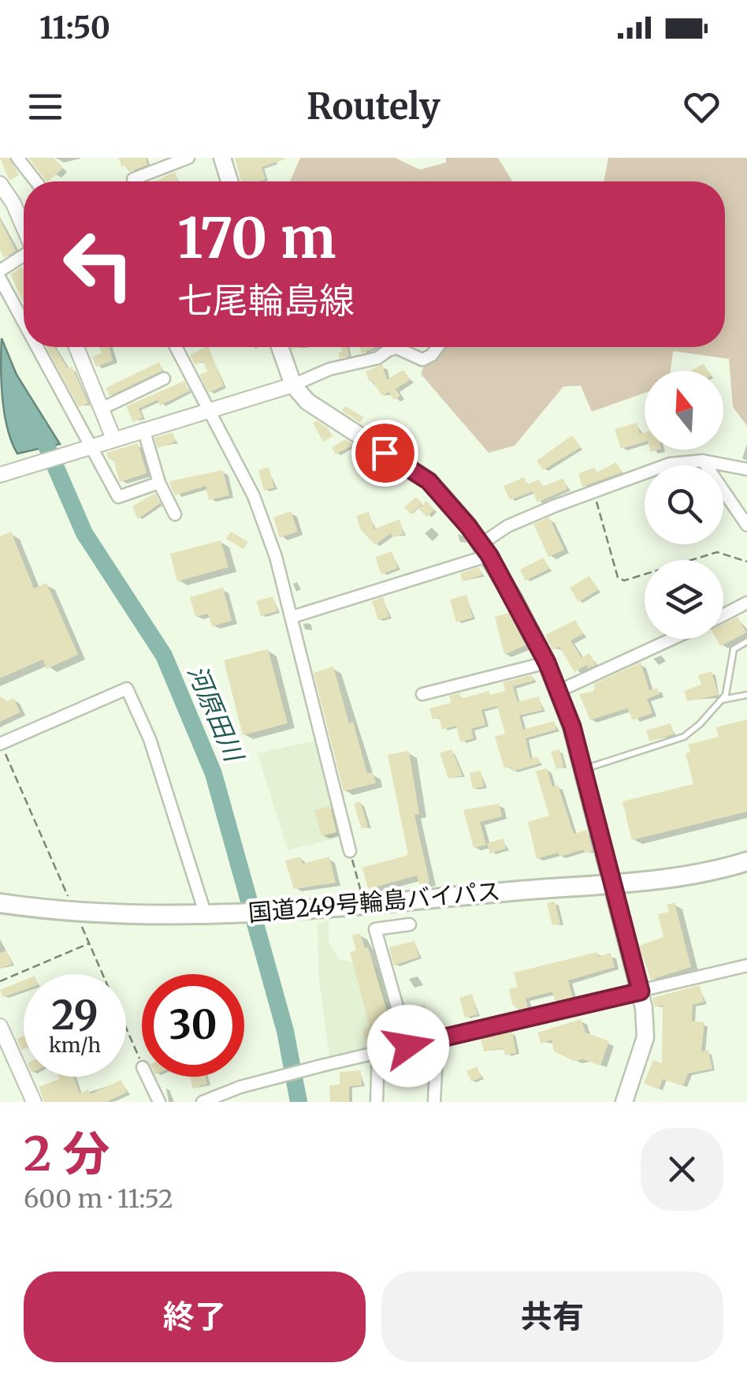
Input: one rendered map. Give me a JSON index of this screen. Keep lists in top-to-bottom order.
{
  "streets": {
    "highway": ["国道249号輪島バイパス"]
  },
  "water": ["河原田川"],
  "north": "top",
  "page": {
    "status": "11:50",
    "header": "Routely",
    "turn": ["170 m", "七尾輪島線"],
    "speed": "29 km/h",
    "limit": "30",
    "heading": ["2 分", "600 m · 11:52"],
    "buttons": ["終了", "共有"]
  }
}
